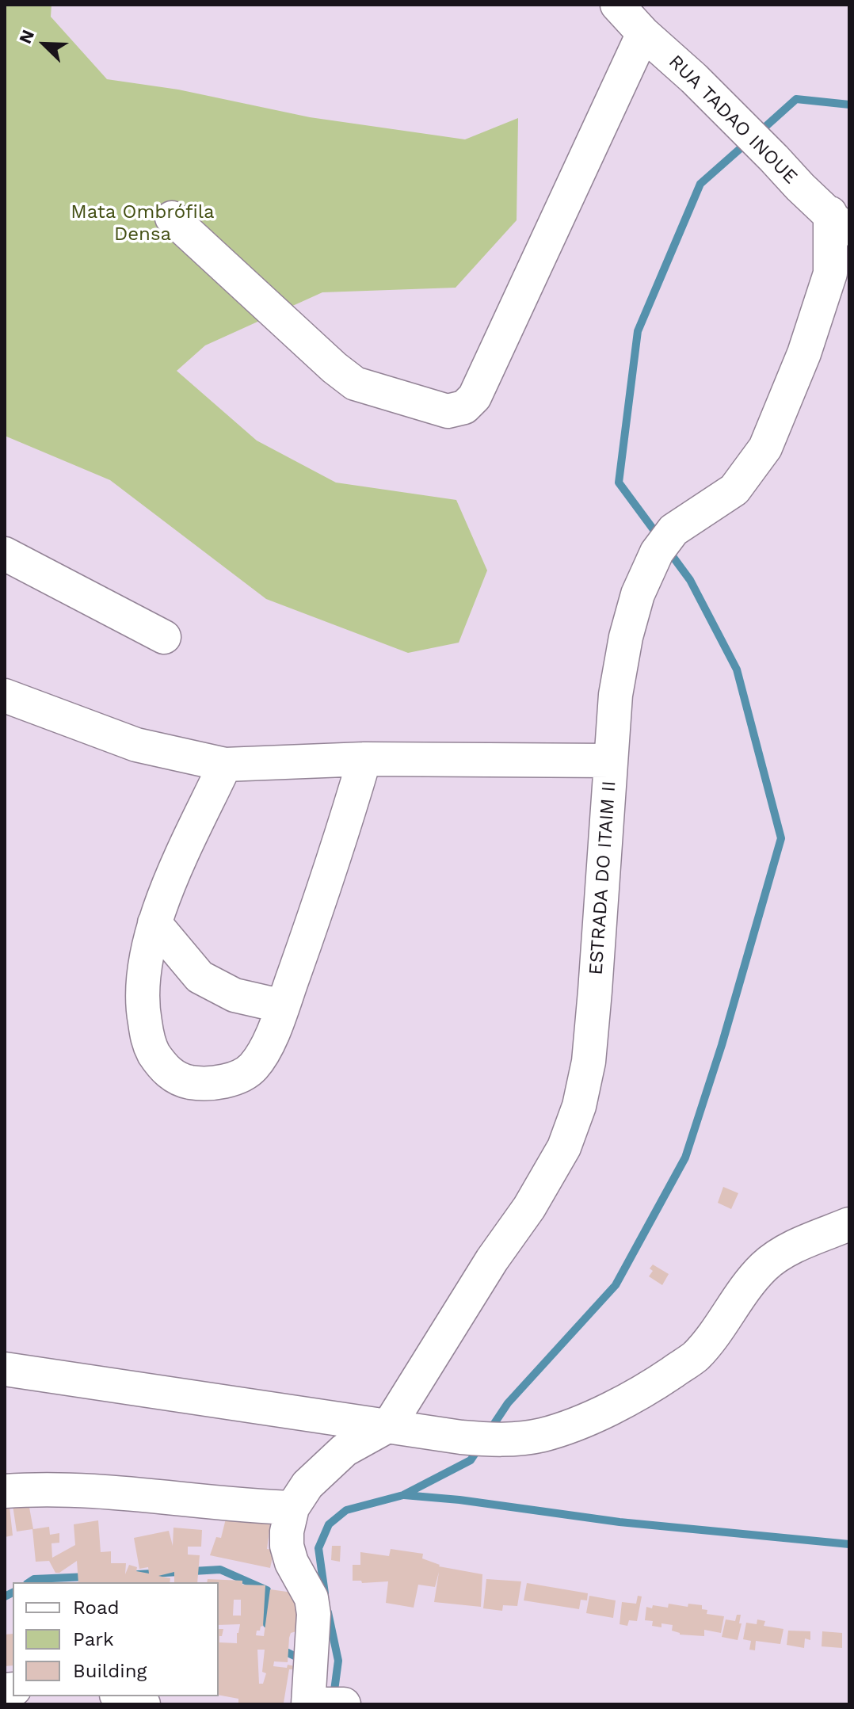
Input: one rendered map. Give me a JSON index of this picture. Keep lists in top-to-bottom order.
{
  "streets": {
    "street": ["RUA TADAO INOUE", "ESTRADA DO ITAIM II"]
  },
  "crossings": [
    ["RUA TADAO INOUE", "ESTRADA DO ITAIM II"]
  ],
  "parks": ["Mata Ombrófila Densa"],
  "legend": ["Road", "Park", "Building"],
  "north": "top left"
}
